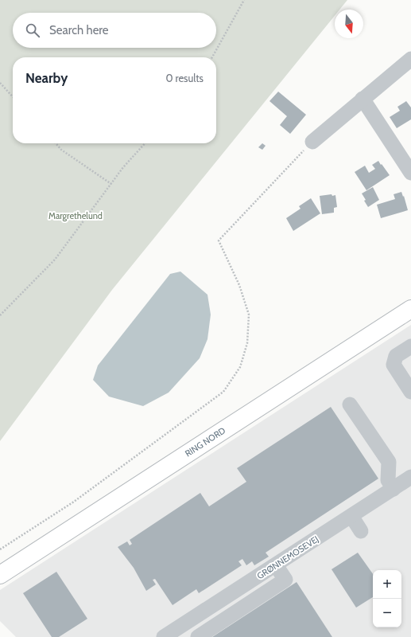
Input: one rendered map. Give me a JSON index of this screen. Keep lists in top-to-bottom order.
{
  "streets": {
    "main road": ["RING NORD"],
    "street": ["GRØNNEMOSEVEJ"]
  },
  "parks": ["Margrethelund"],
  "north": "bottom",
  "page": {
    "search": "Search here",
    "heading": ["Nearby", "0 results"],
    "map_buttons": ["+", "−"]
  }
}
